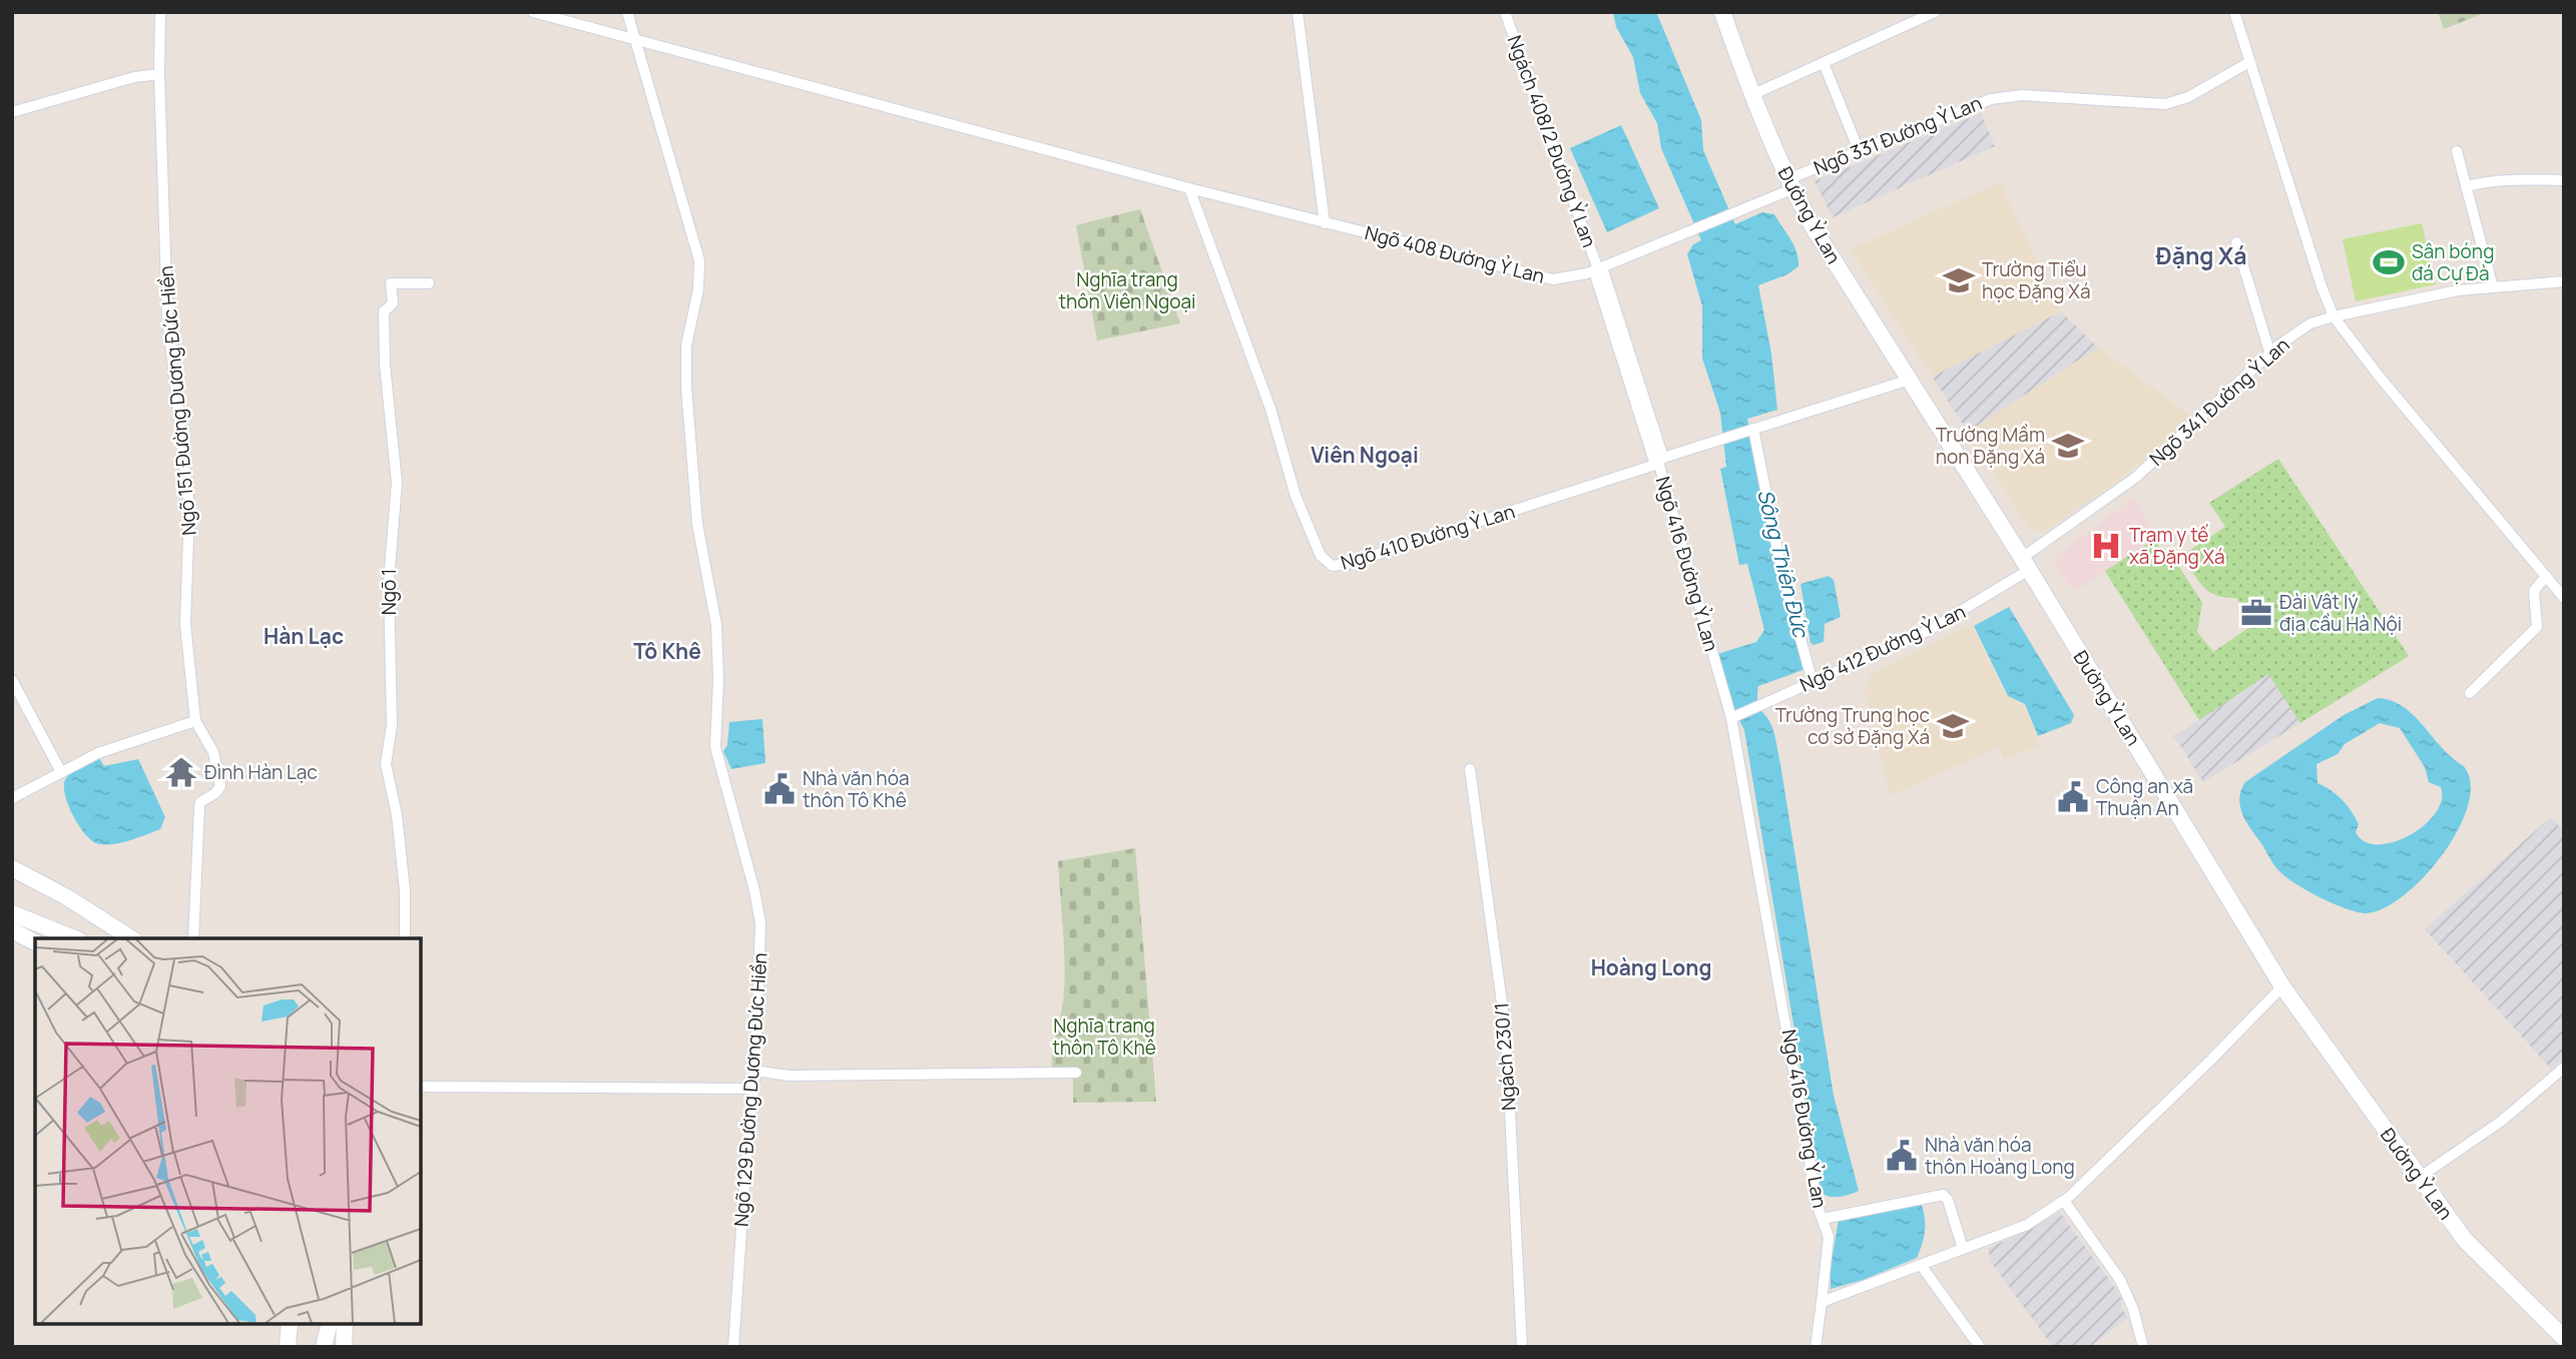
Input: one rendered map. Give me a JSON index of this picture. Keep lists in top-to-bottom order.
{
  "streets": {
    "main road": ["Đường Ỷ Lan"],
    "street": [
      "Ngõ 331 Đường Ỷ Lan",
      "Ngách 408/2 Đường Ỷ Lan",
      "Ngõ 408 Đường Ỷ Lan",
      "Ngõ 151 Đường Dương Đức Hiền",
      "Ngõ 341 Đường Ỷ Lan",
      "Ngõ 410 Đường Ỷ Lan",
      "Ngõ 416 Đường Ỷ Lan",
      "Ngõ 1",
      "Ngõ 412 Đường Ỷ Lan",
      "Ngách 230/1",
      "Ngõ 129 Đường Dương Đức Hiền"
    ]
  },
  "crossings": [
    ["Ngõ 331 Đường Ỷ Lan", "Đường Ỷ Lan"],
    ["Ngõ 331 Đường Ỷ Lan", "Ngõ 408 Đường Ỷ Lan"],
    ["Ngách 408/2 Đường Ỷ Lan", "Ngõ 408 Đường Ỷ Lan"],
    ["Ngách 408/2 Đường Ỷ Lan", "Ngõ 416 Đường Ỷ Lan"],
    ["Đường Ỷ Lan", "Ngõ 408 Đường Ỷ Lan"],
    ["Đường Ỷ Lan", "Ngõ 341 Đường Ỷ Lan"],
    ["Đường Ỷ Lan", "Ngõ 410 Đường Ỷ Lan"],
    ["Đường Ỷ Lan", "Ngõ 412 Đường Ỷ Lan"],
    ["Ngõ 408 Đường Ỷ Lan", "Ngõ 410 Đường Ỷ Lan"],
    ["Ngõ 408 Đường Ỷ Lan", "Ngõ 129 Đường Dương Đức Hiền"],
    ["Ngõ 341 Đường Ỷ Lan", "Ngõ 412 Đường Ỷ Lan"],
    ["Ngõ 410 Đường Ỷ Lan", "Ngõ 416 Đường Ỷ Lan"],
    ["Ngõ 416 Đường Ỷ Lan", "Ngõ 412 Đường Ỷ Lan"]
  ],
  "districts": [
    "Đặng Xá",
    "Viên Ngoại",
    "Hàn Lạc",
    "Tô Khê",
    "Hoàng Long"
  ],
  "water": ["Sông Thiên Đức"],
  "parks": ["Nghĩa trang thôn Viên Ngoại", "Nghĩa trang thôn Tô Khê"],
  "places": {
    "sports": ["Sân bóng đá Cự Đà"],
    "school or university": ["Trường Tiểu học Đặng Xá", "Trường Mầm non Đặng Xá", "Trường Trung học cơ sở Đặng Xá"],
    "hospital": ["Trạm y tế xã Đặng Xá"],
    "office": ["Đài Vật lý địa cầu Hà Nội"],
    "temple": ["Đình Hàn Lạc"],
    "public building": ["Nhà văn hóa thôn Tô Khê", "Công an xã Thuận An", "Nhà văn hóa thôn Hoàng Long"]
  }
}
